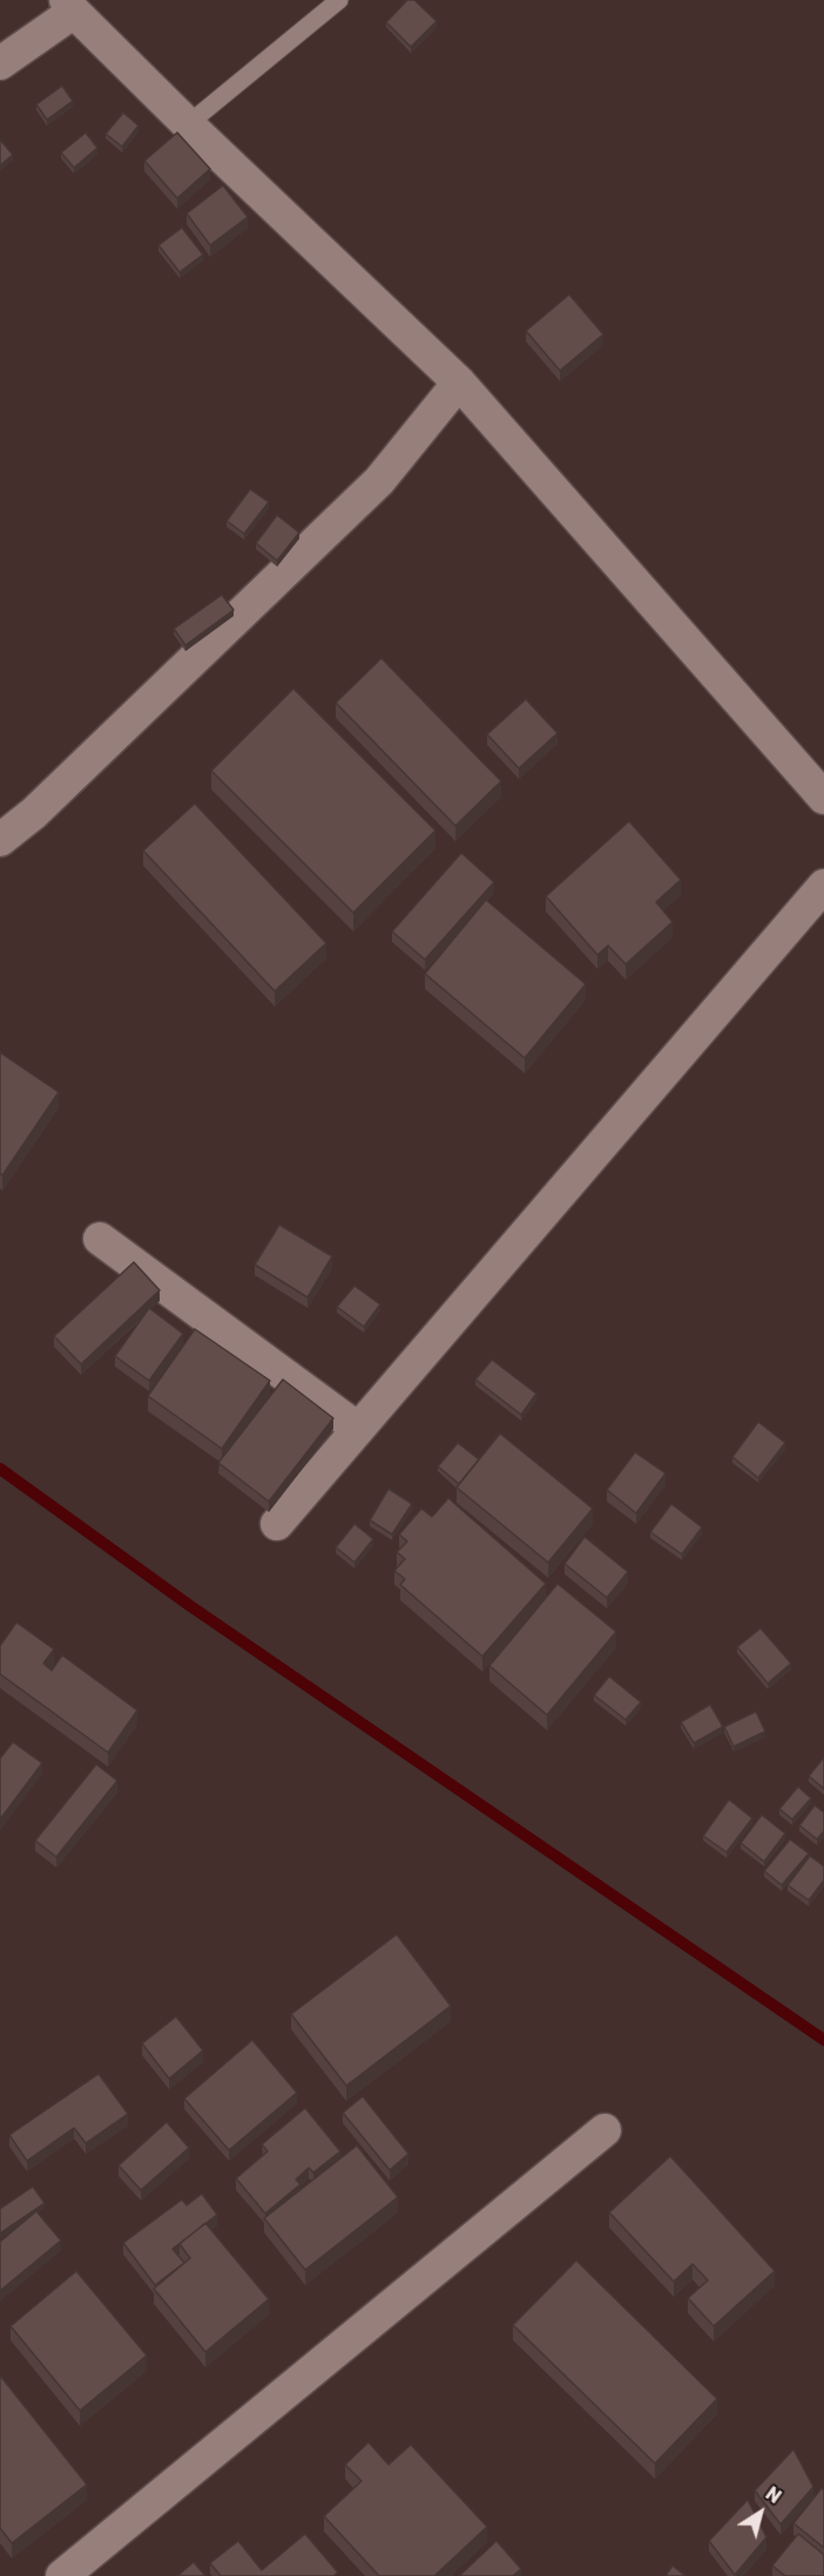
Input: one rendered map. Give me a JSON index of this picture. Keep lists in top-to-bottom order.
{
  "north": "top right"
}
